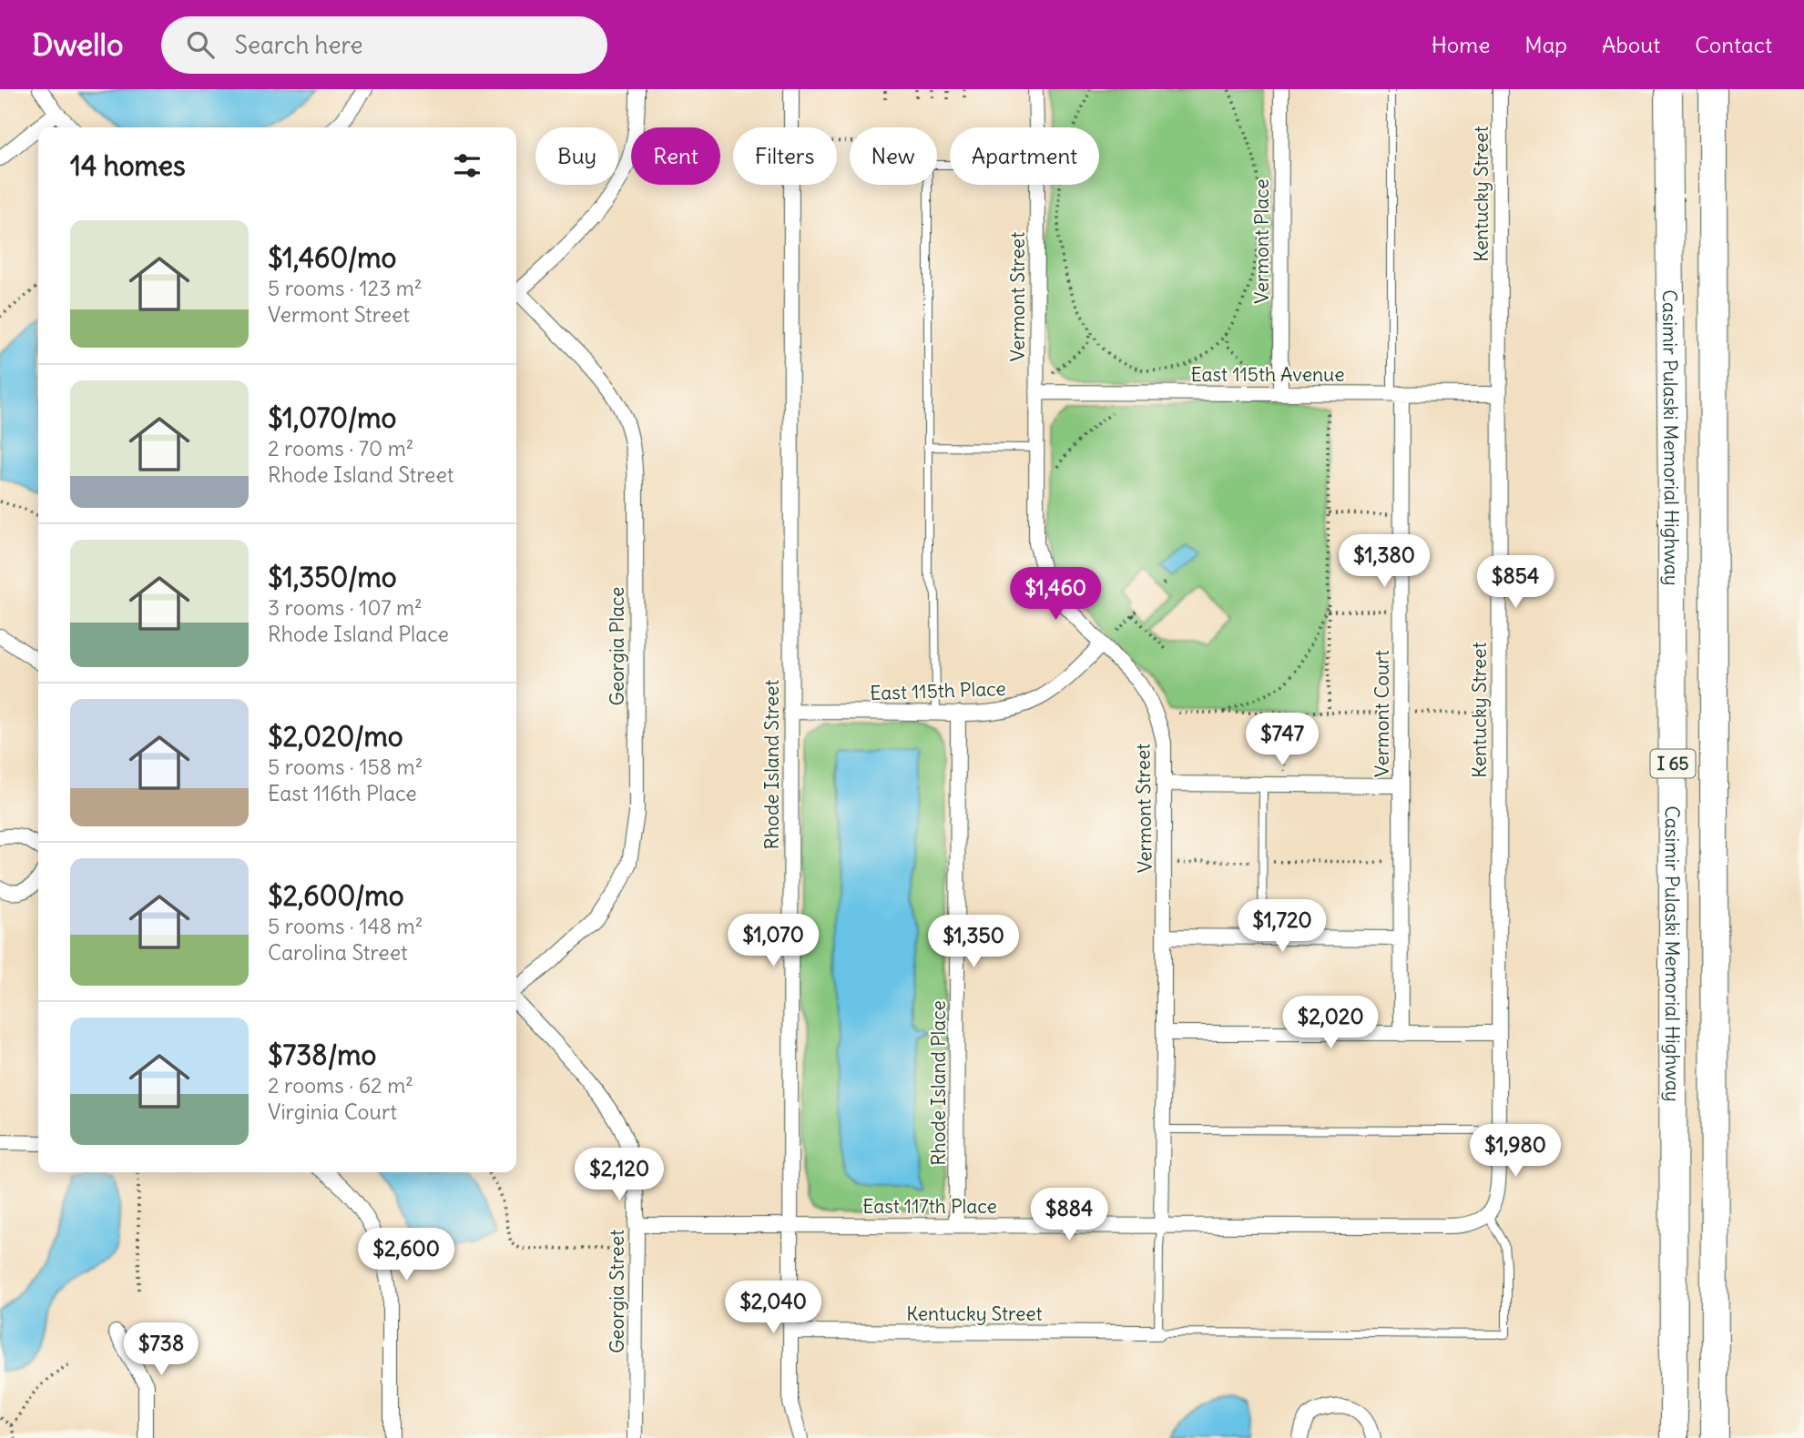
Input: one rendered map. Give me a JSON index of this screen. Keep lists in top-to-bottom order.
{
  "streets": {
    "highway": ["Casimir Pulaski Memorial Highway", "I 65"],
    "street": [
      "Kentucky Street",
      "Vermont Place",
      "Vermont Street",
      "East 115th Avenue",
      "Georgia Place",
      "East 115th Place",
      "Vermont Court",
      "Rhode Island Street",
      "Rhode Island Place",
      "East 117th Place",
      "Georgia Street"
    ]
  },
  "crossings": [
    ["Kentucky Street", "East 115th Avenue"],
    ["Kentucky Street", "Rhode Island Street"],
    ["Kentucky Street", "East 117th Place"],
    ["Vermont Place", "East 115th Avenue"],
    ["Vermont Street", "East 115th Avenue"],
    ["Vermont Street", "East 115th Place"],
    ["Vermont Street", "East 117th Place"],
    ["East 115th Avenue", "Vermont Court"],
    ["East 115th Place", "Rhode Island Street"],
    ["East 115th Place", "Rhode Island Place"],
    ["Rhode Island Street", "East 117th Place"],
    ["Rhode Island Place", "East 117th Place"],
    ["East 117th Place", "Georgia Street"]
  ],
  "page": {
    "header": "Dwello",
    "search": "Search here",
    "nav": [
      "Home",
      "Map",
      "About",
      "Contact"
    ],
    "chip": [
      "Buy",
      "Rent",
      "Filters",
      "New",
      "Apartment"
    ],
    "heading": "14 homes",
    "list": [
      {
        "name": "$1,460/mo",
        "note": "5 rooms · 123 m² · Vermont Street"
      },
      {
        "name": "$1,070/mo",
        "note": "2 rooms · 70 m² · Rhode Island Street"
      },
      {
        "name": "$1,350/mo",
        "note": "3 rooms · 107 m² · Rhode Island Place"
      },
      {
        "name": "$2,020/mo",
        "note": "5 rooms · 158 m² · East 116th Place"
      },
      {
        "name": "$2,600/mo",
        "note": "5 rooms · 148 m² · Carolina Street"
      },
      {
        "name": "$738/mo",
        "note": "2 rooms · 62 m² · Virginia Court"
      }
    ],
    "price": [
      "$1,380",
      "$854",
      "$1,460",
      "$747",
      "$1,720",
      "$1,070",
      "$1,350",
      "$2,020",
      "$1,980",
      "$2,120",
      "$884",
      "$2,600",
      "$2,040",
      "$738"
    ]
  }
}
